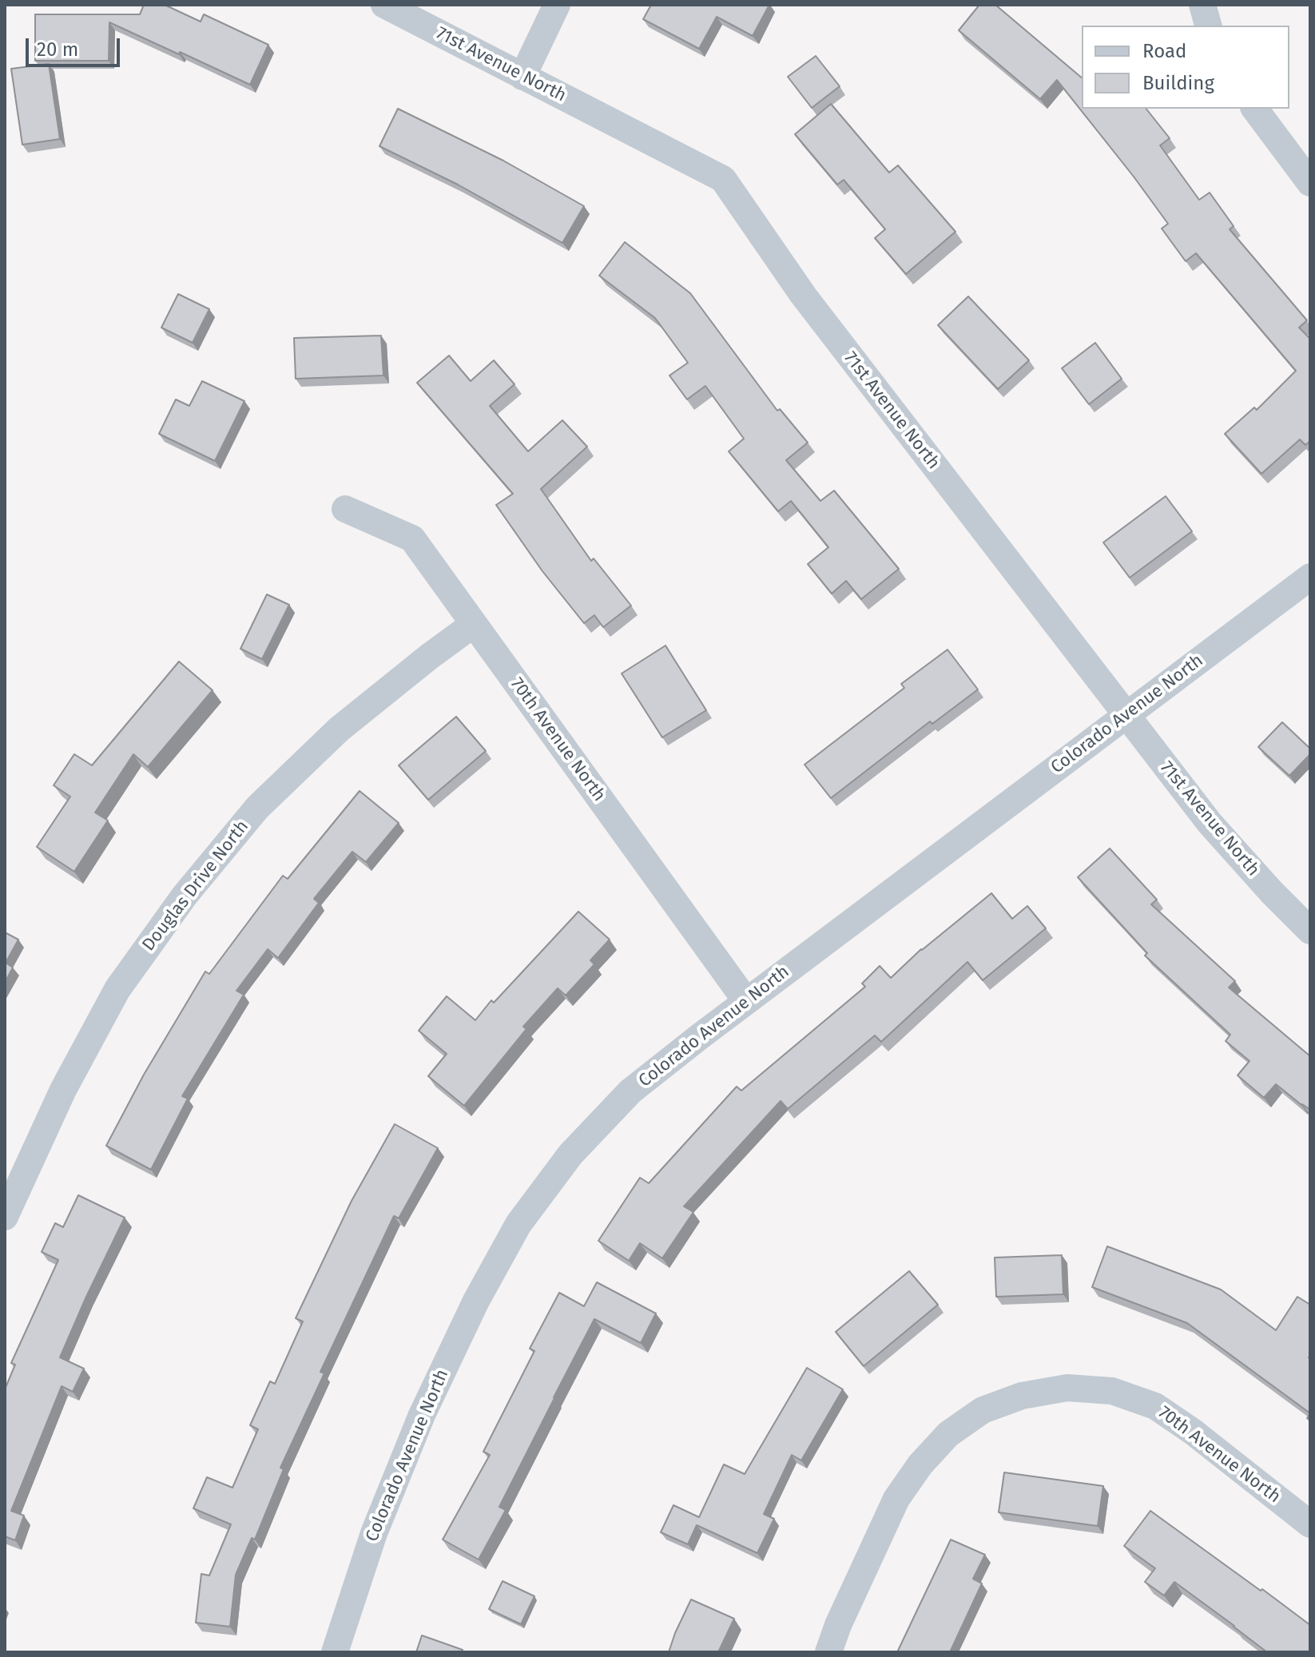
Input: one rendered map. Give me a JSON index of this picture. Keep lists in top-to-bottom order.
{
  "streets": {
    "street": [
      "71st Avenue North",
      "Colorado Avenue North",
      "70th Avenue North",
      "Douglas Drive North"
    ]
  },
  "crossings": [
    ["71st Avenue North", "Colorado Avenue North"],
    ["Colorado Avenue North", "70th Avenue North"],
    ["70th Avenue North", "Douglas Drive North"]
  ],
  "legend": ["Road", "Building"],
  "scale_bar": "20 m"
}
